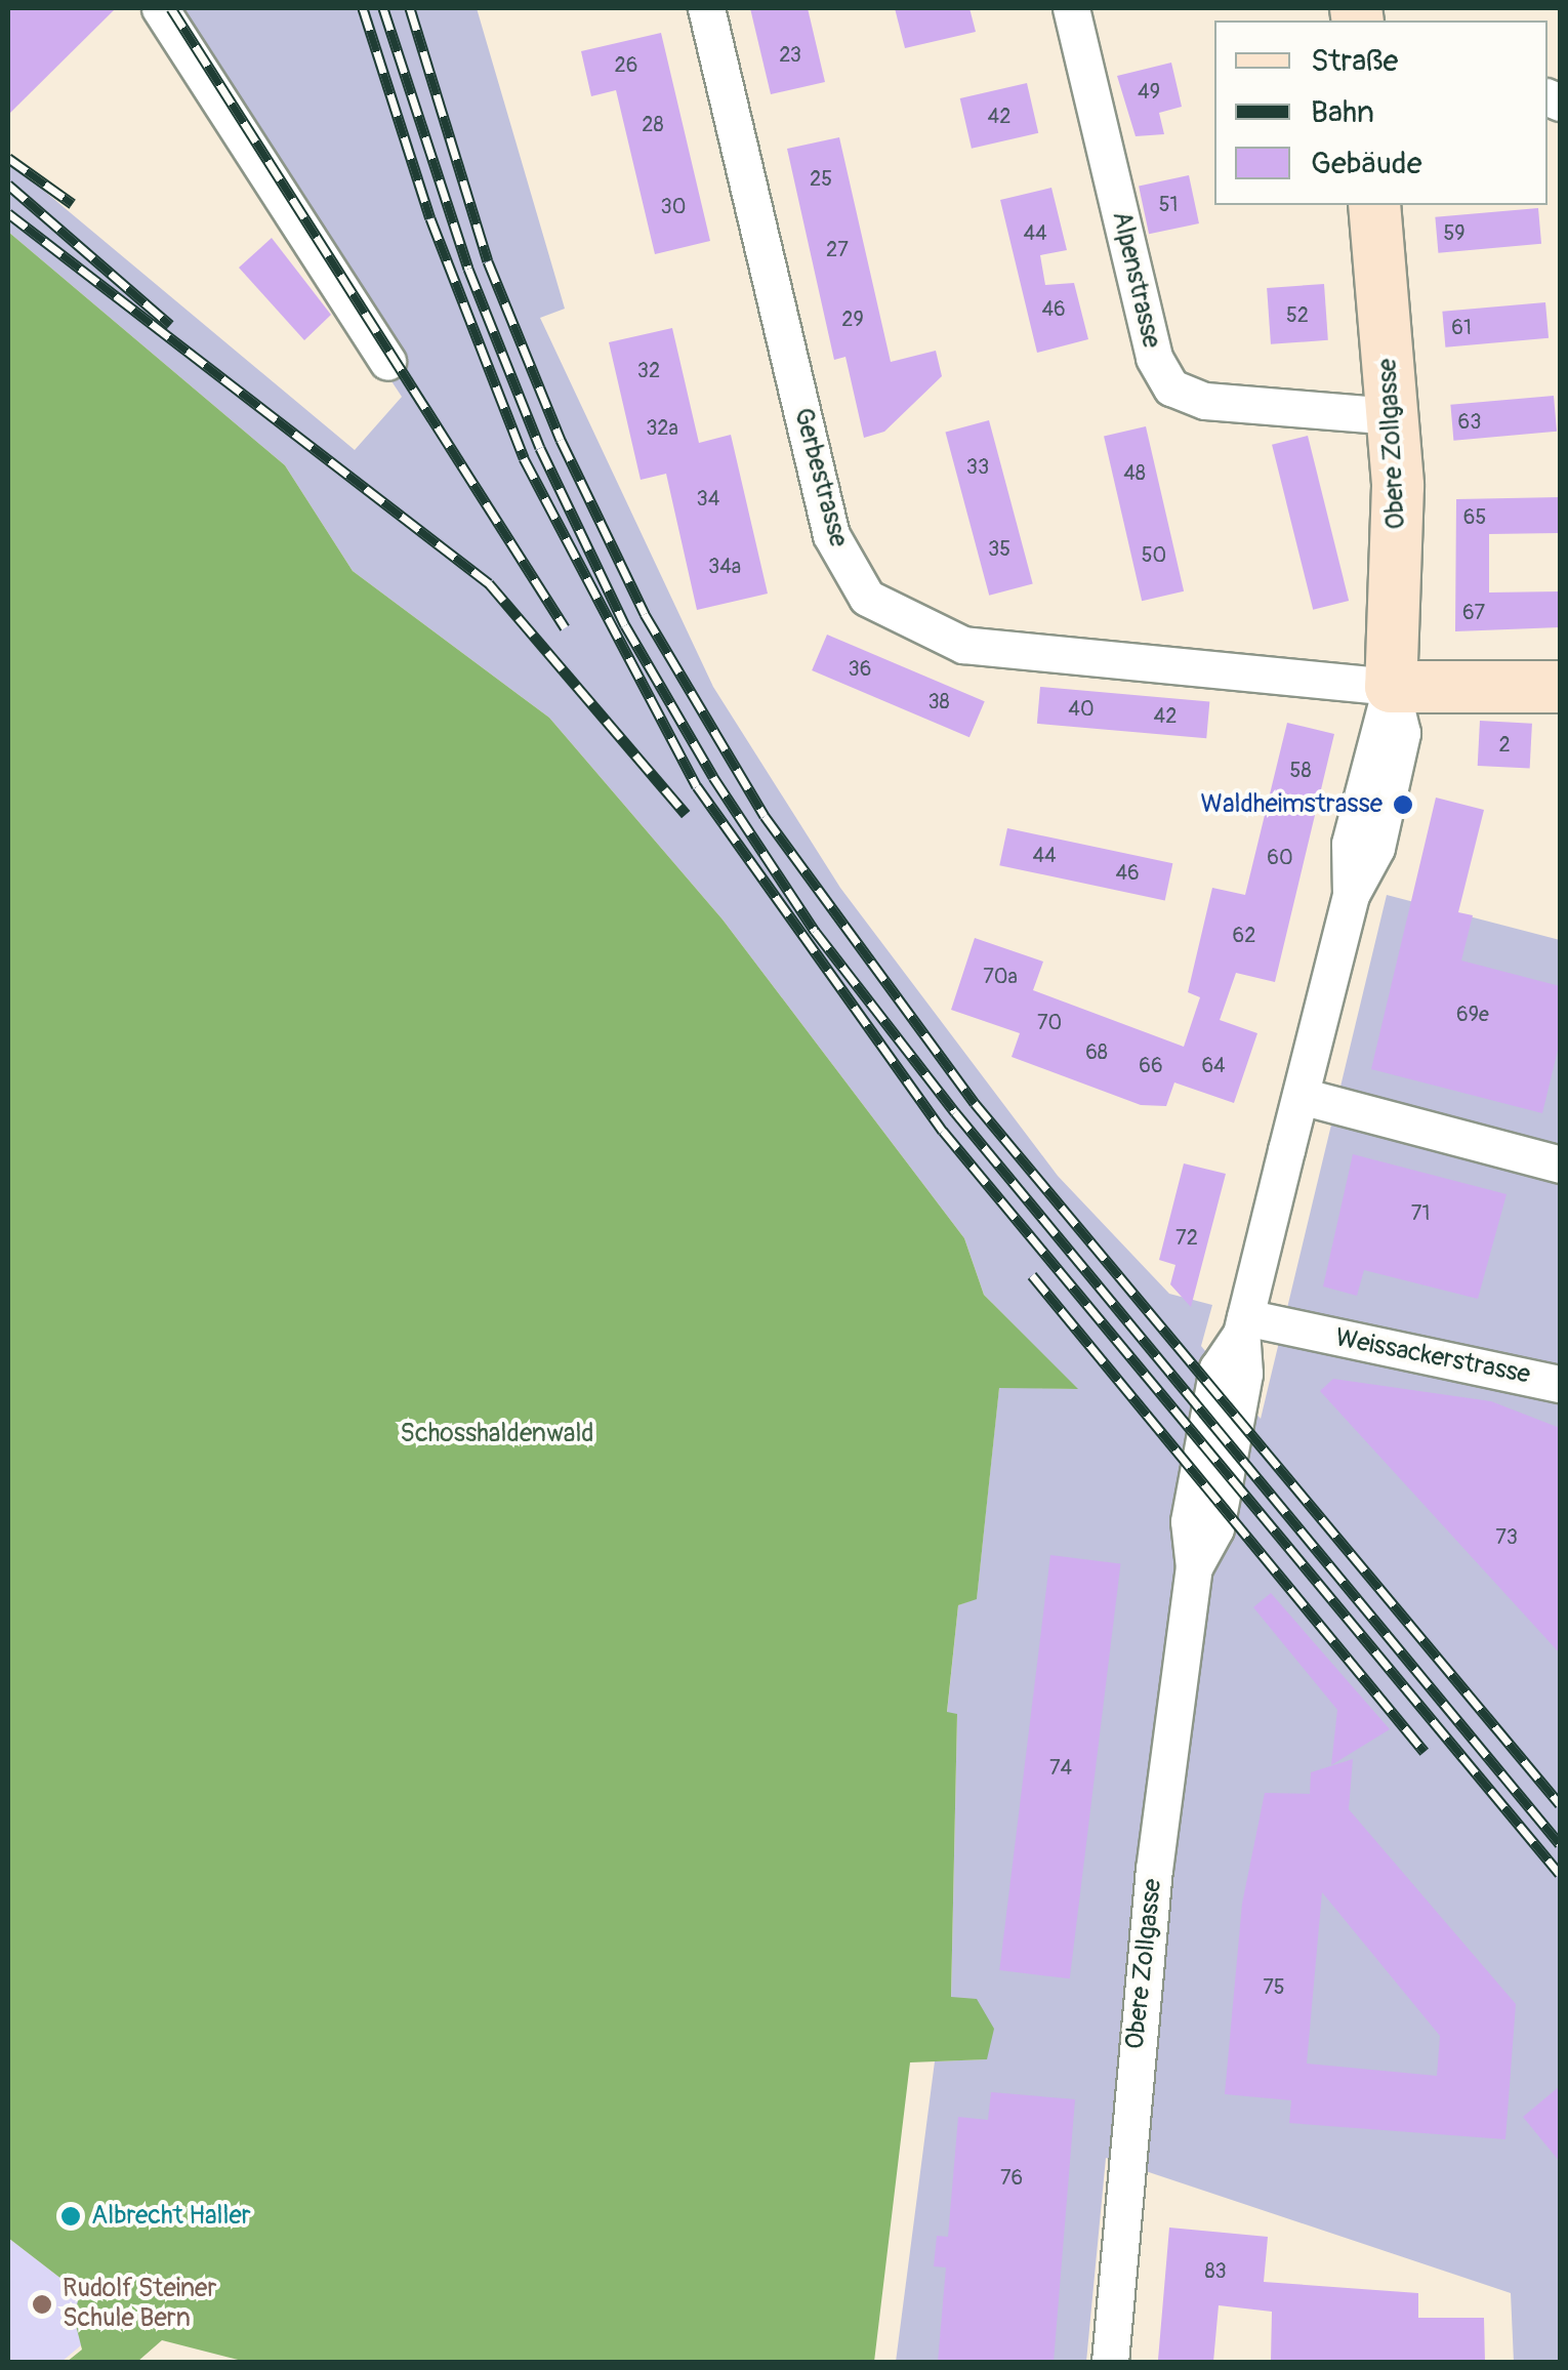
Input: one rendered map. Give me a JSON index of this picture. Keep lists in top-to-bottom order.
{
  "streets": {
    "street": [
      "Alpenstrasse",
      "Obere Zollgasse",
      "Gerbestrasse",
      "Weissackerstrasse"
    ]
  },
  "crossings": [
    ["Alpenstrasse", "Obere Zollgasse"],
    ["Obere Zollgasse", "Gerbestrasse"],
    ["Obere Zollgasse", "Weissackerstrasse"]
  ],
  "parks": ["Schosshaldenwald"],
  "places": ["Waldheimstrasse", "Albrecht Haller", "Rudolf Steiner Schule Bern"],
  "house_numbers": [
    "23",
    "26",
    "49",
    "42",
    "28",
    "25",
    "51",
    "30",
    "44",
    "59",
    "27",
    "46",
    "52",
    "29",
    "61",
    "32",
    "63",
    "32a",
    "33",
    "48",
    "34",
    "65",
    "35",
    "50",
    "34a",
    "67",
    "36",
    "38",
    "40",
    "42",
    "2",
    "58",
    "44",
    "60",
    "46",
    "62",
    "70a",
    "69e",
    "70",
    "68",
    "66",
    "64",
    "71",
    "72",
    "73",
    "74",
    "75",
    "76",
    "83"
  ],
  "legend": ["Straße", "Bahn", "Gebäude"]
}
